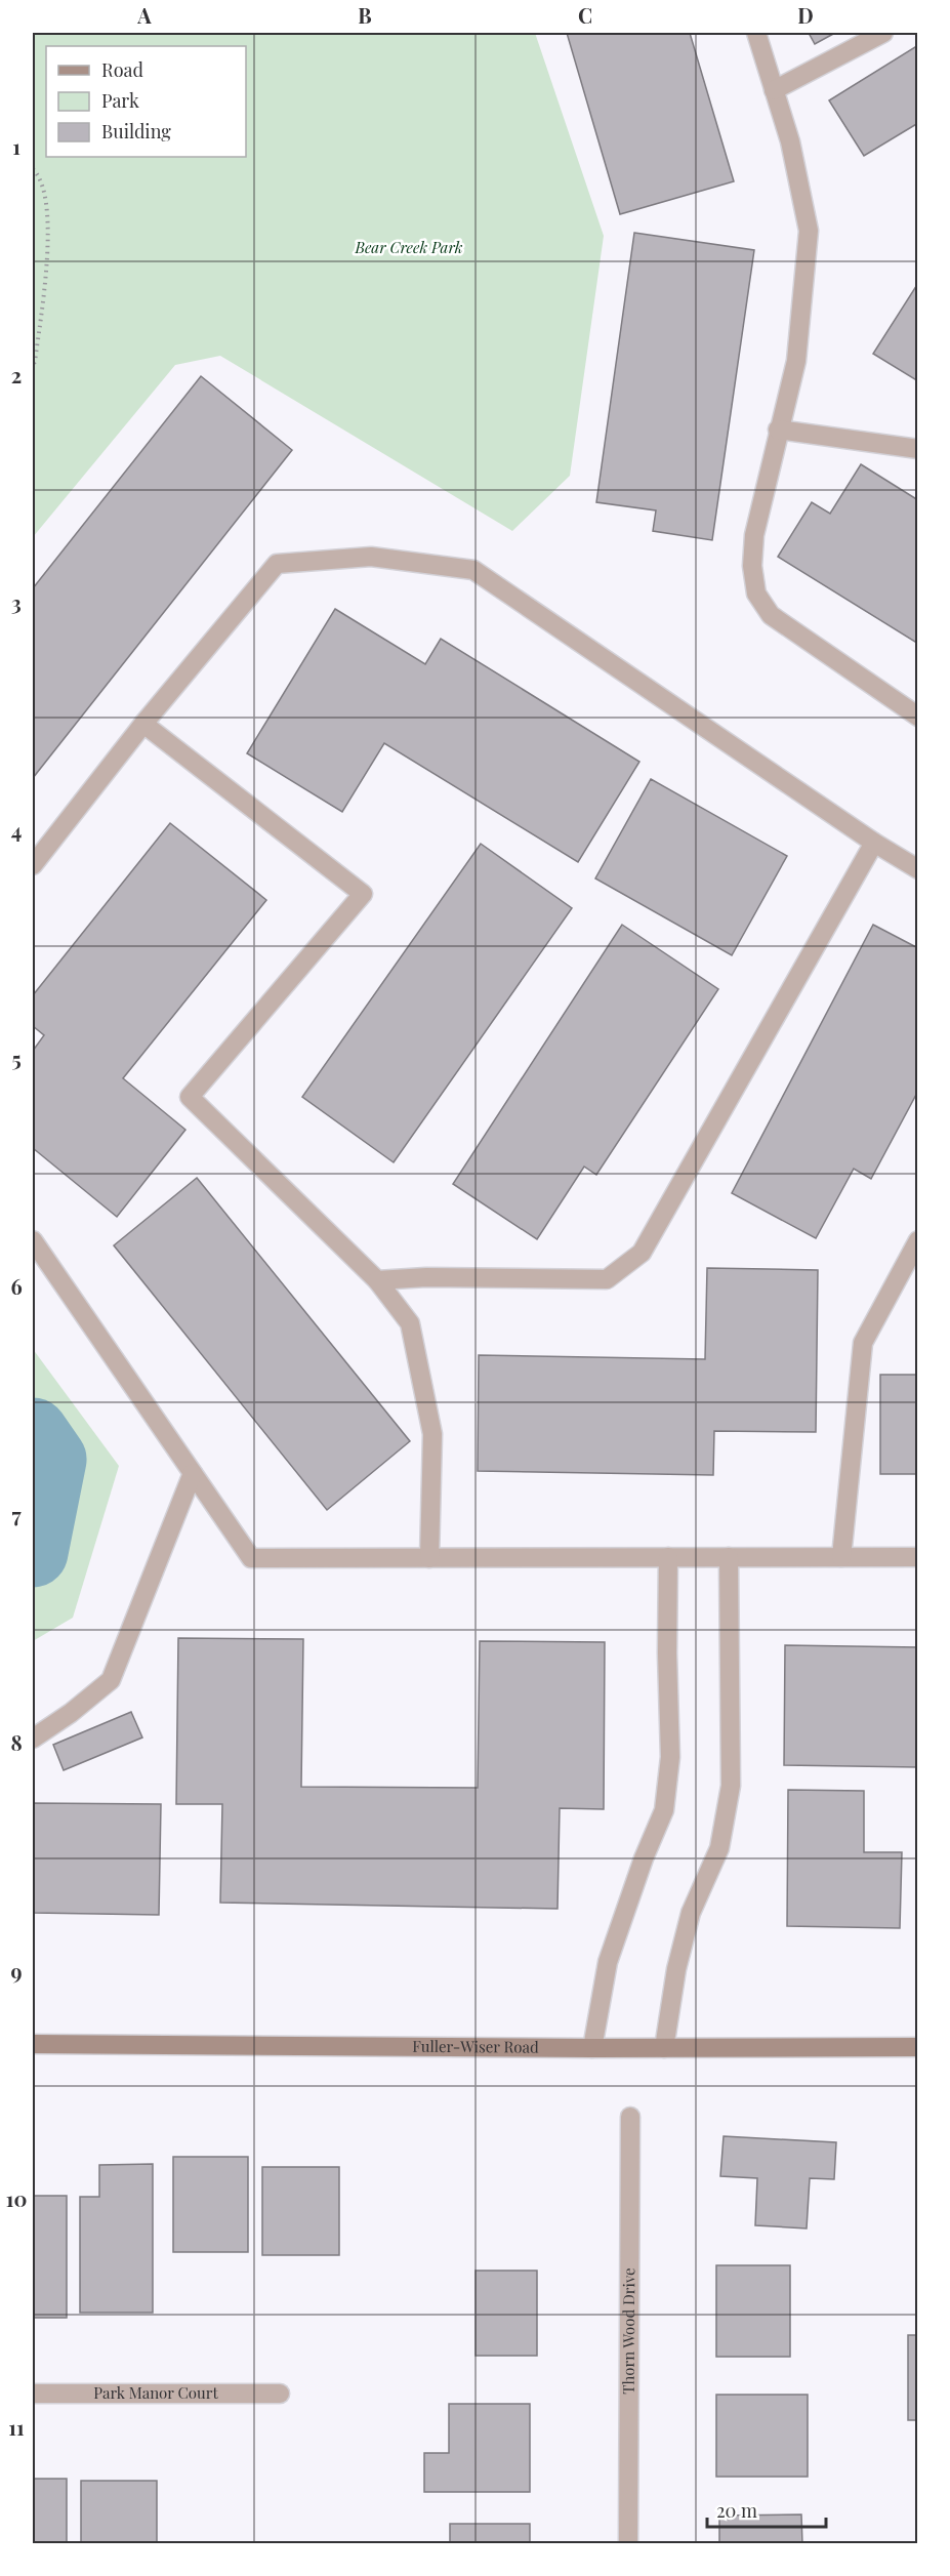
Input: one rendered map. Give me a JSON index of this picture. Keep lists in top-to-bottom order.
{
  "streets": {
    "street": ["Fuller-Wiser Road", "Thorn Wood Drive", "Park Manor Court"]
  },
  "parks": ["Bear Creek Park"],
  "legend": ["Road", "Park", "Building"],
  "scale_bar": "20 m",
  "grid": {
    "columns": [
      "A",
      "B",
      "C",
      "D"
    ],
    "rows": [
      "1",
      "2",
      "3",
      "4",
      "5",
      "6",
      "7",
      "8",
      "9",
      "10",
      "11"
    ]
  }
}
